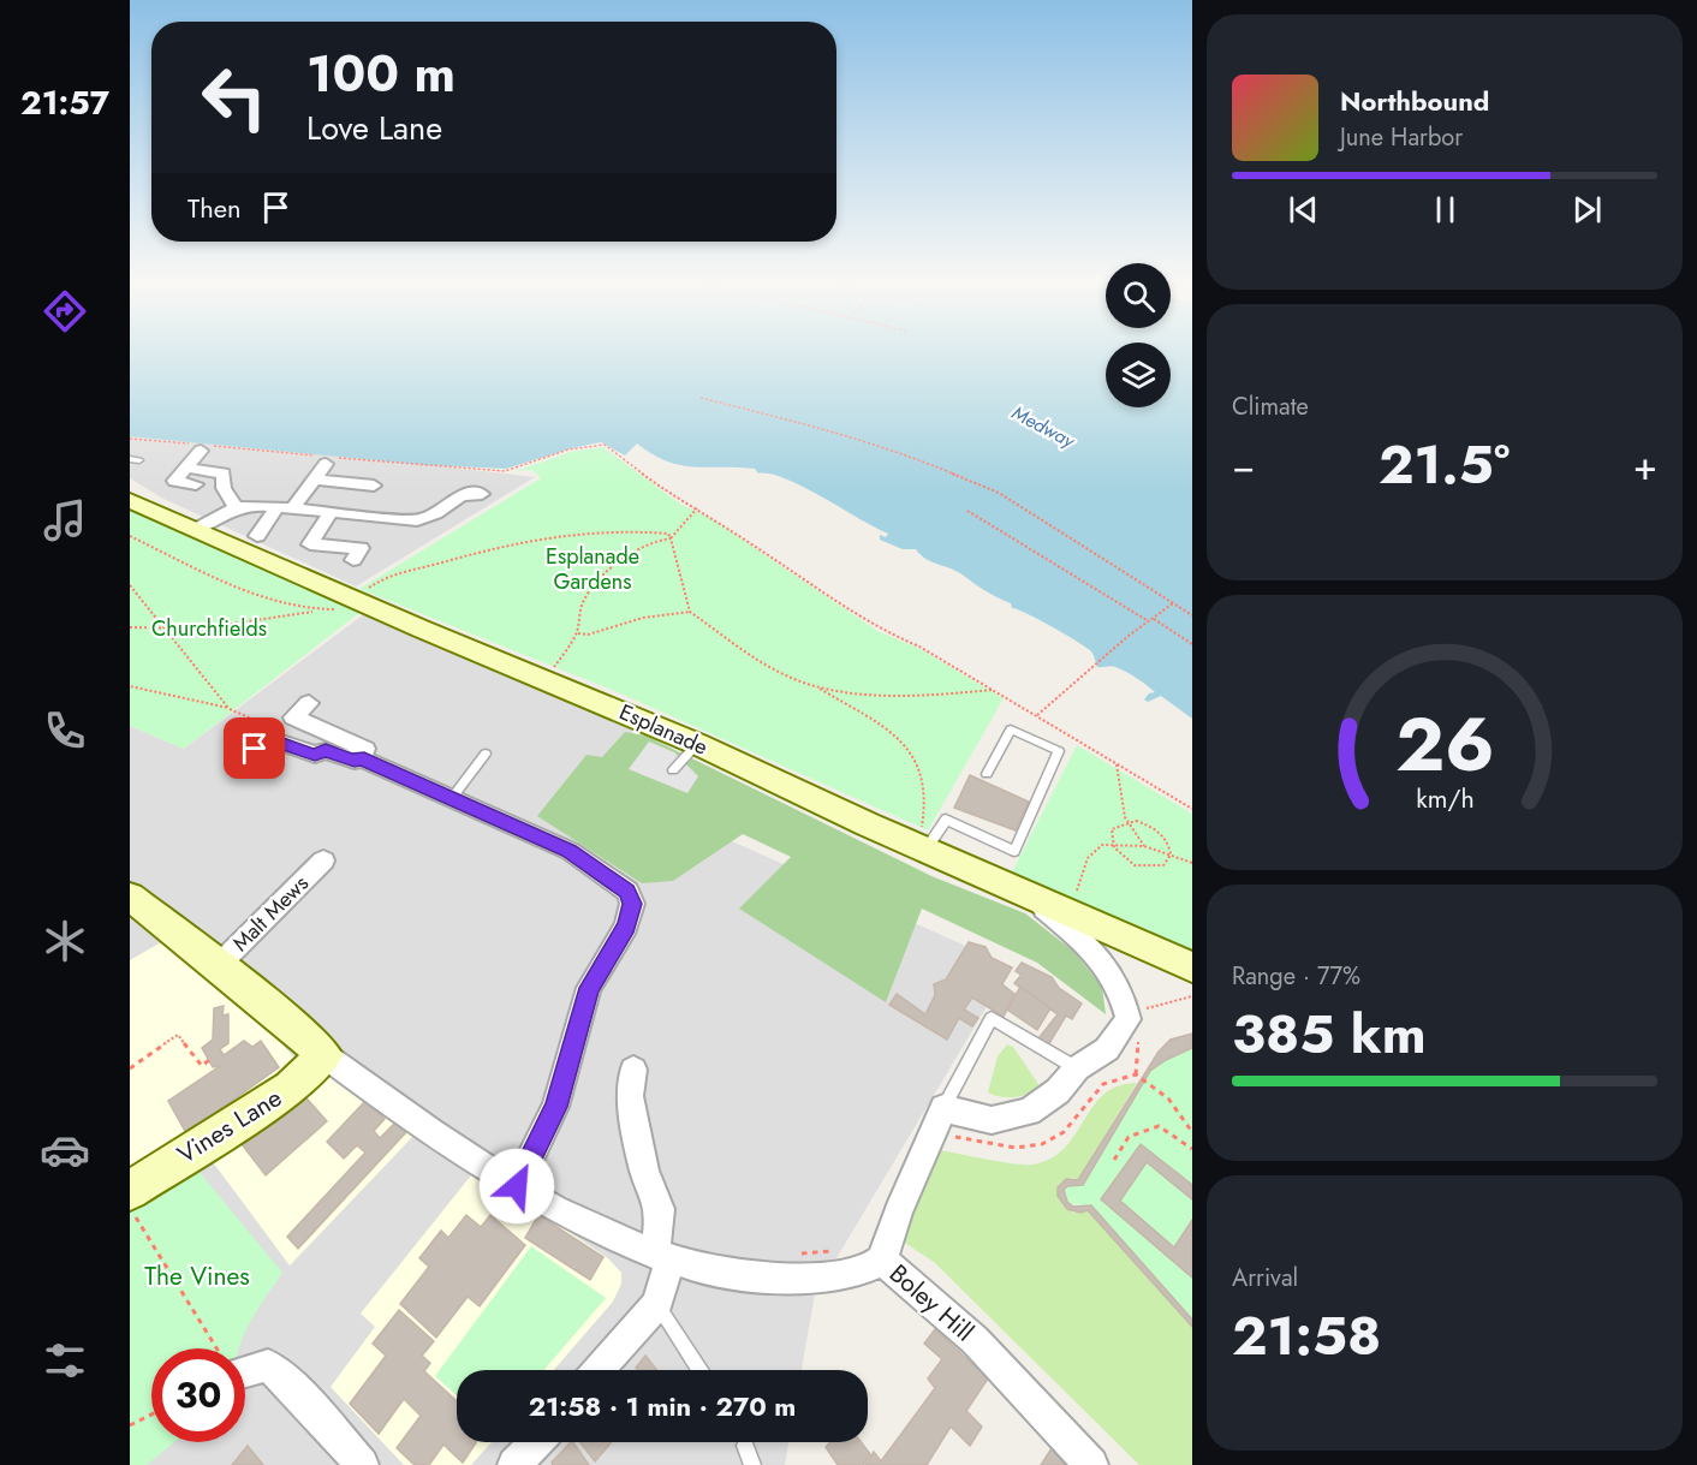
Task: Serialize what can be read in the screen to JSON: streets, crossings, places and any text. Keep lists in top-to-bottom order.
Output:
{
  "streets": {
    "street": [
      "Esplanade",
      "Malt Mews",
      "Vines Lane",
      "Boley Hill"
    ]
  },
  "water": ["Medway"],
  "parks": ["Esplanade Gardens", "Churchfields", "The Vines"],
  "page": {
    "tabs": "21:57",
    "turn": ["100 m", "Love Lane"],
    "song": ["Northbound", "June Harbor"],
    "then": "Then",
    "tile": [
      "Climate",
      ["Range · 77%", "385 km"],
      ["Arrival", "21:58"]
    ],
    "heat": ["−", "21.5°", "+"],
    "limit": "30",
    "trip": "21:58 · 1 min · 270 m",
    "gauge": ["26", "km/h"]
  }
}
